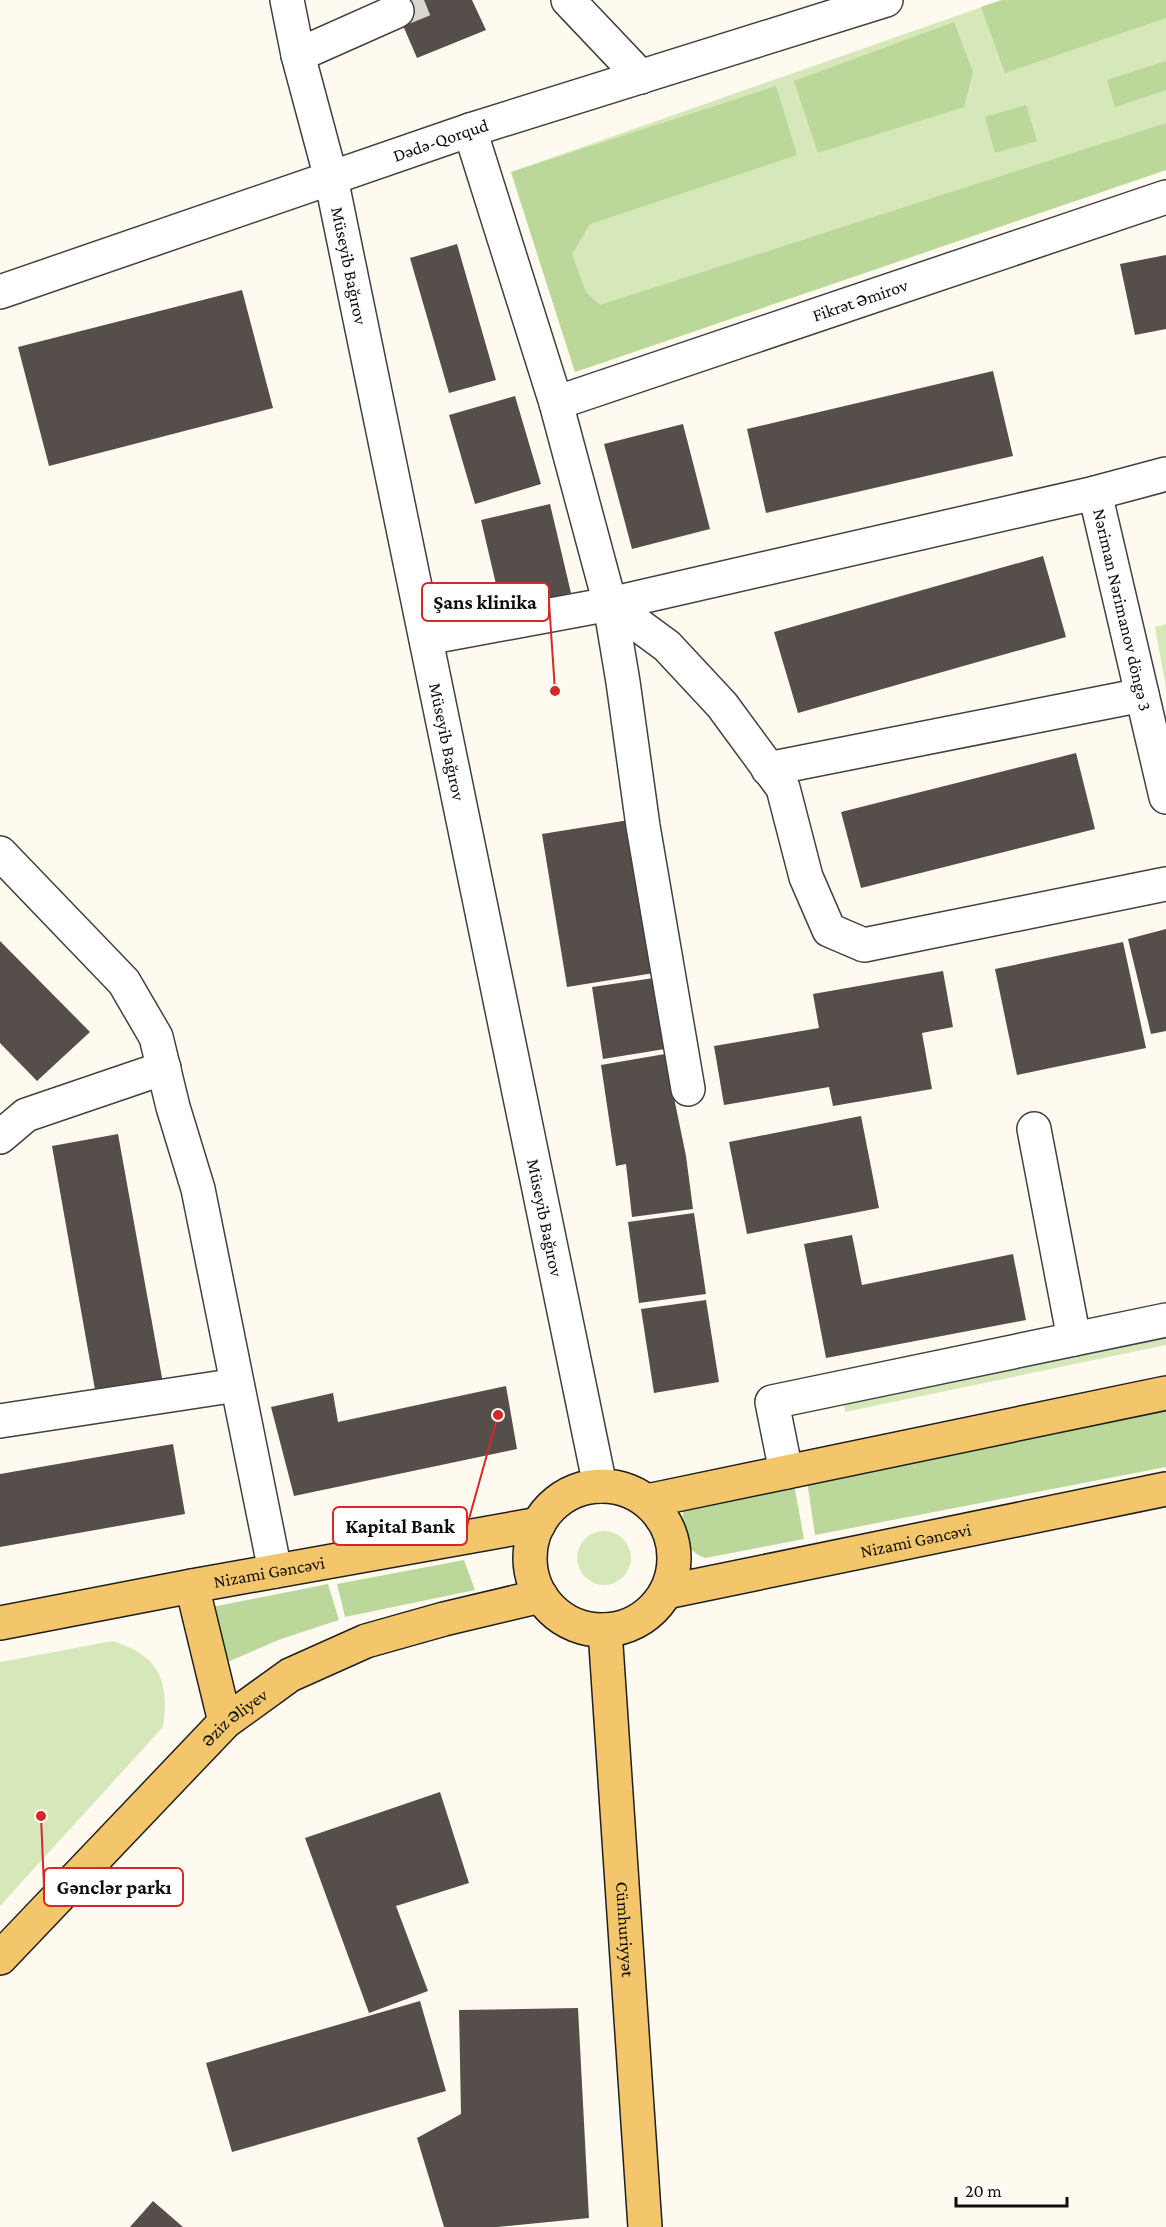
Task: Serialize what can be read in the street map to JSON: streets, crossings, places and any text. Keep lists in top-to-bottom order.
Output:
{
  "streets": {
    "main road": ["Nizami Gəncəvi", "Əziz Əliyev", "Cümhuriyyət"],
    "street": [
      "Dədə-Qorqud",
      "Müseyib Bağırov",
      "Fikrət Əmirov",
      "Nəriman Nərimanov döngə 3"
    ]
  },
  "crossings": [
    ["Dədə-Qorqud", "Müseyib Bağırov"],
    ["Müseyib Bağırov", "Nizami Gəncəvi"],
    ["Müseyib Bağırov", "Əziz Əliyev"],
    ["Müseyib Bağırov", "Cümhuriyyət"],
    ["Nizami Gəncəvi", "Əziz Əliyev"],
    ["Nizami Gəncəvi", "Cümhuriyyət"],
    ["Əziz Əliyev", "Cümhuriyyət"]
  ],
  "places": ["Şans klinika", "Kapital Bank", "Gənclər parkı"],
  "scale_bar": "20 m"
}
